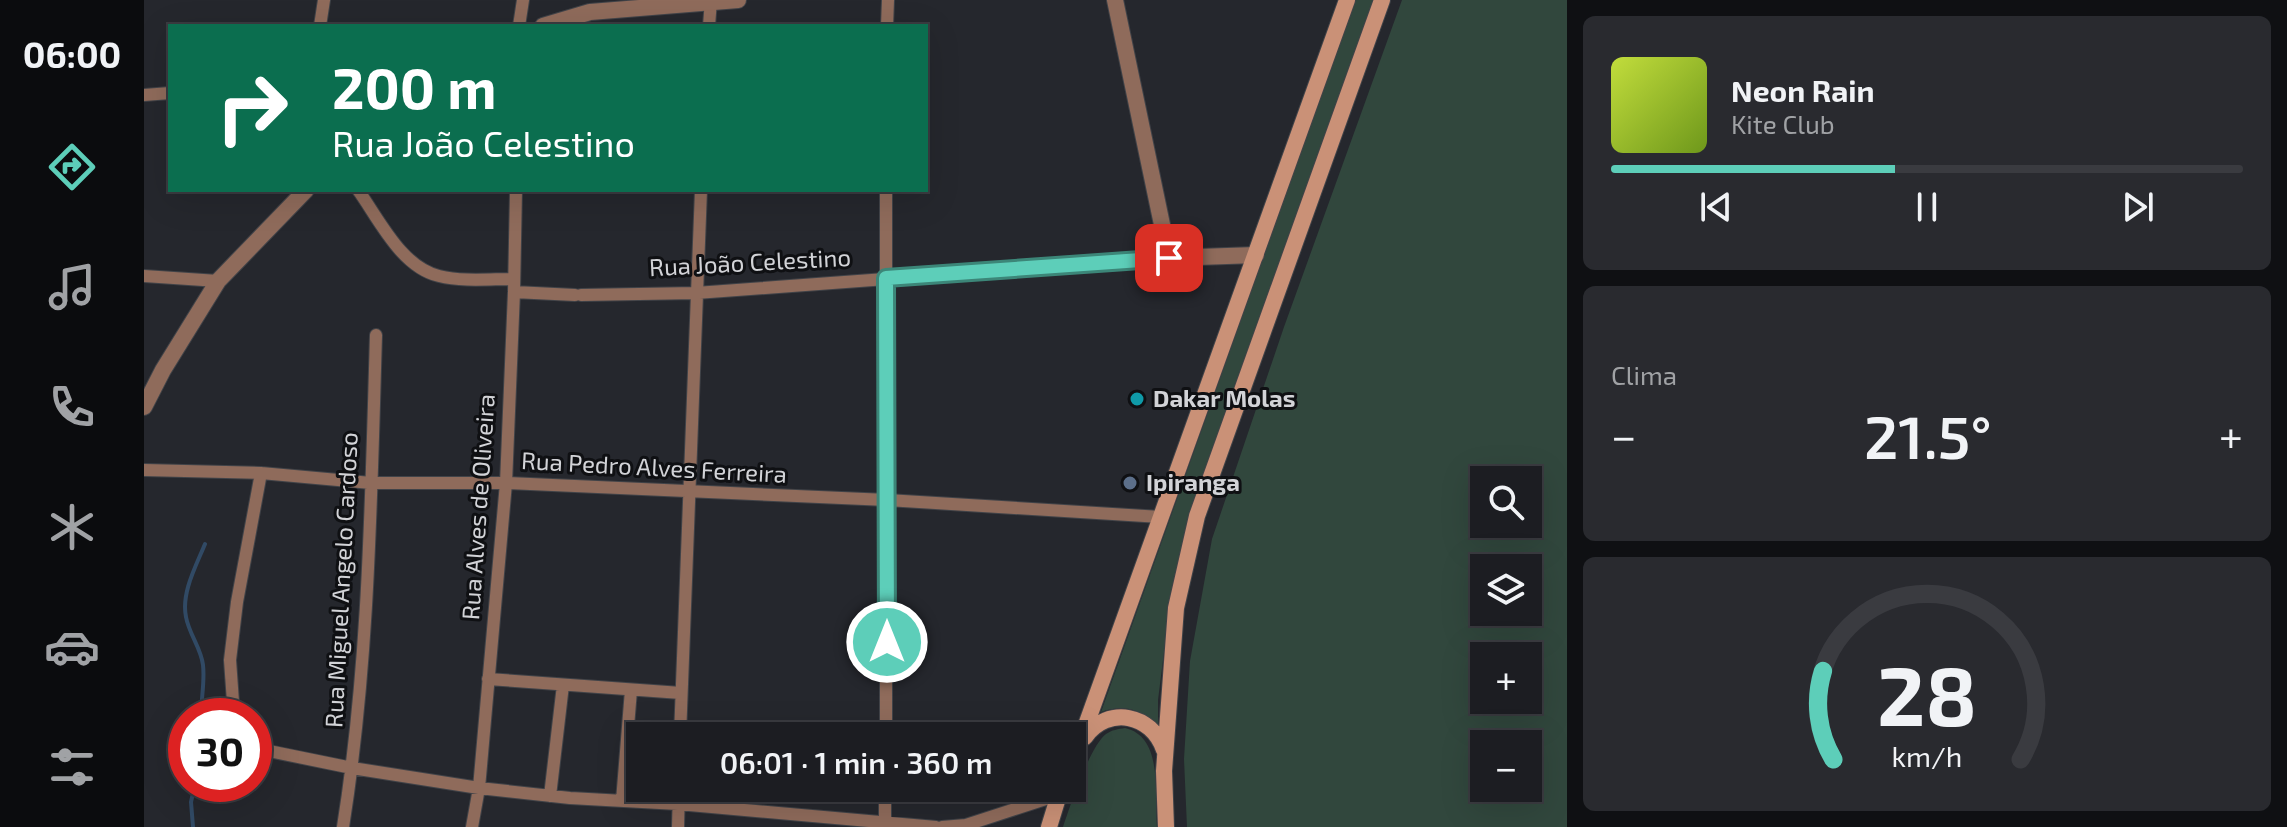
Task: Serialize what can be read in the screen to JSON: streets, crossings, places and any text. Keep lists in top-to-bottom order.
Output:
{
  "streets": {
    "street": [
      "Rua João Celestino",
      "Rua Pedro Alves Ferreira",
      "Rua Alves de Oliveira",
      "Rua Miguel Angelo Cardoso"
    ]
  },
  "crossings": [
    ["Rua João Celestino", "Rua Alves de Oliveira"],
    ["Rua Pedro Alves Ferreira", "Rua Alves de Oliveira"],
    ["Rua Pedro Alves Ferreira", "Rua Miguel Angelo Cardoso"]
  ],
  "places": ["Dakar Molas", "Ipiranga"],
  "page": {
    "tabs": "06:00",
    "turn": ["200 m", "Rua João Celestino"],
    "song": ["Neon Rain", "Kite Club"],
    "tile": "Clima",
    "heat": ["−", "21.5°", "+"],
    "map_buttons": ["+", "−"],
    "limit": "30",
    "trip": "06:01 · 1 min · 360 m",
    "gauge": ["28", "km/h"]
  }
}
